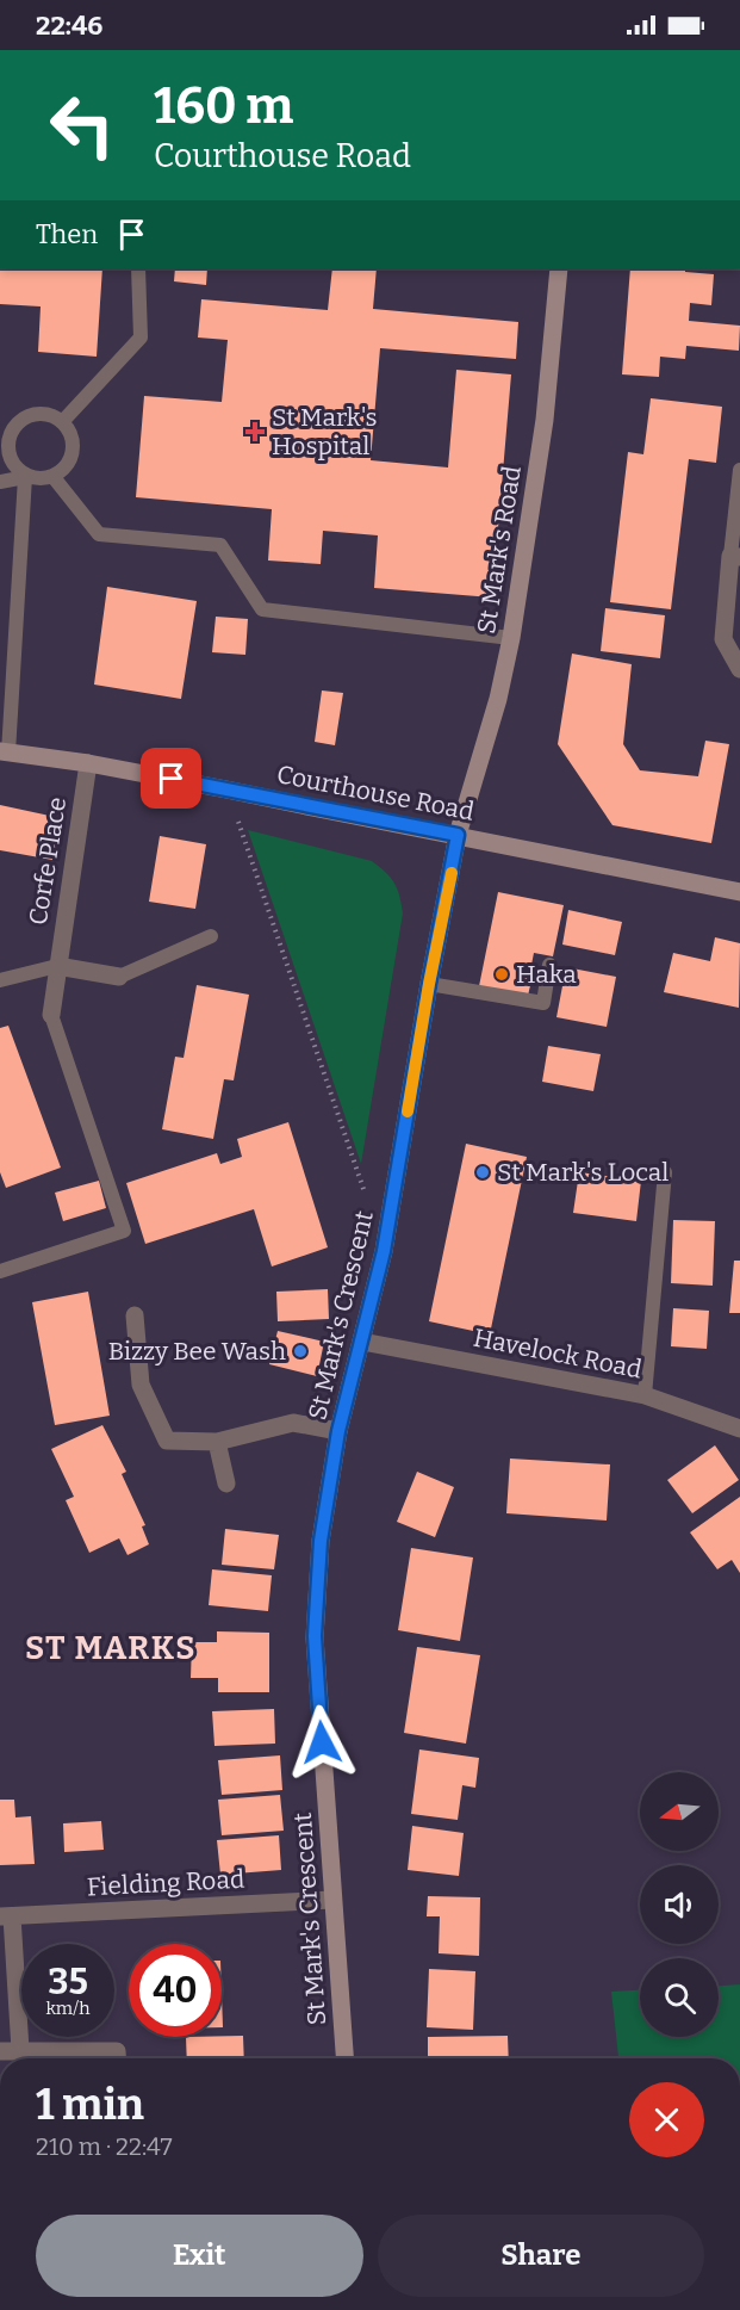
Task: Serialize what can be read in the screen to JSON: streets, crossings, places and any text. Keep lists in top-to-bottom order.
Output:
{
  "streets": {
    "street": [
      "St Mark's Road",
      "Courthouse Road",
      "Corfe Place",
      "St Mark's Crescent",
      "Havelock Road",
      "Fielding Road"
    ]
  },
  "crossings": [
    ["St Mark's Road", "Courthouse Road"],
    ["St Mark's Road", "St Mark's Crescent"],
    ["Courthouse Road", "Corfe Place"],
    ["Courthouse Road", "St Mark's Crescent"],
    ["St Mark's Crescent", "Havelock Road"],
    ["St Mark's Crescent", "Fielding Road"]
  ],
  "districts": ["ST MARKS"],
  "places": {
    "health": ["St Mark's Hospital"],
    "other": ["Haka", "St Mark's Local", "Bizzy Bee Wash"]
  },
  "north": "left",
  "page": {
    "status": "22:46",
    "turn": ["160 m", "Courthouse Road"],
    "then": "Then",
    "speed": "35 km/h",
    "limit": "40",
    "heading": ["1 min", "210 m · 22:47"],
    "buttons": ["Exit", "Share"]
  }
}
